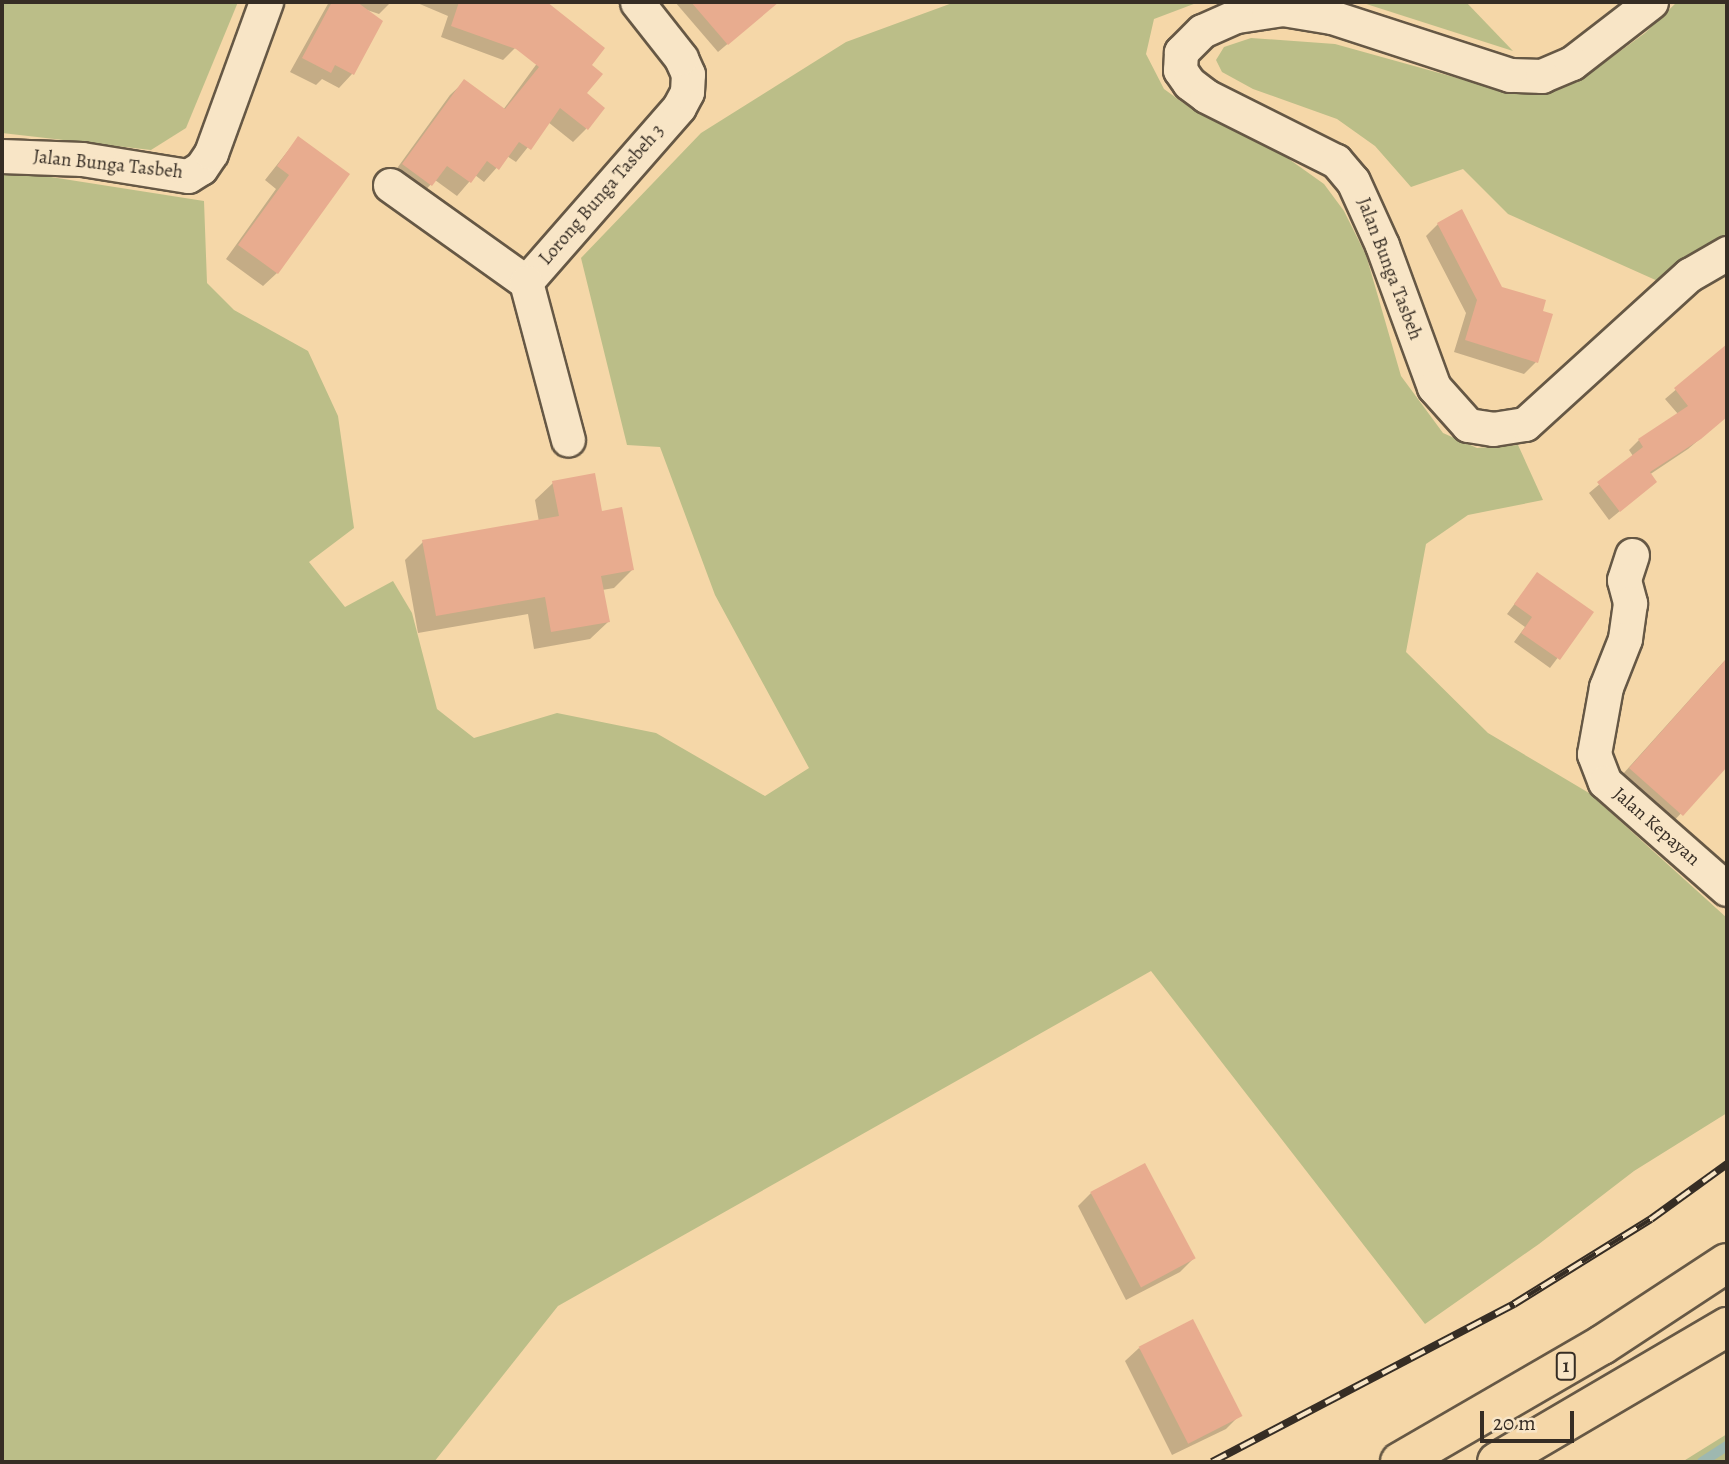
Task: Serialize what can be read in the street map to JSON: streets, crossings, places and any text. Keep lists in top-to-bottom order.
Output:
{
  "streets": {
    "highway": ["1"],
    "street": ["Jalan Bunga Tasbeh", "Lorong Bunga Tasbeh 3", "Jalan Kepayan"]
  },
  "scale_bar": "20 m"
}
